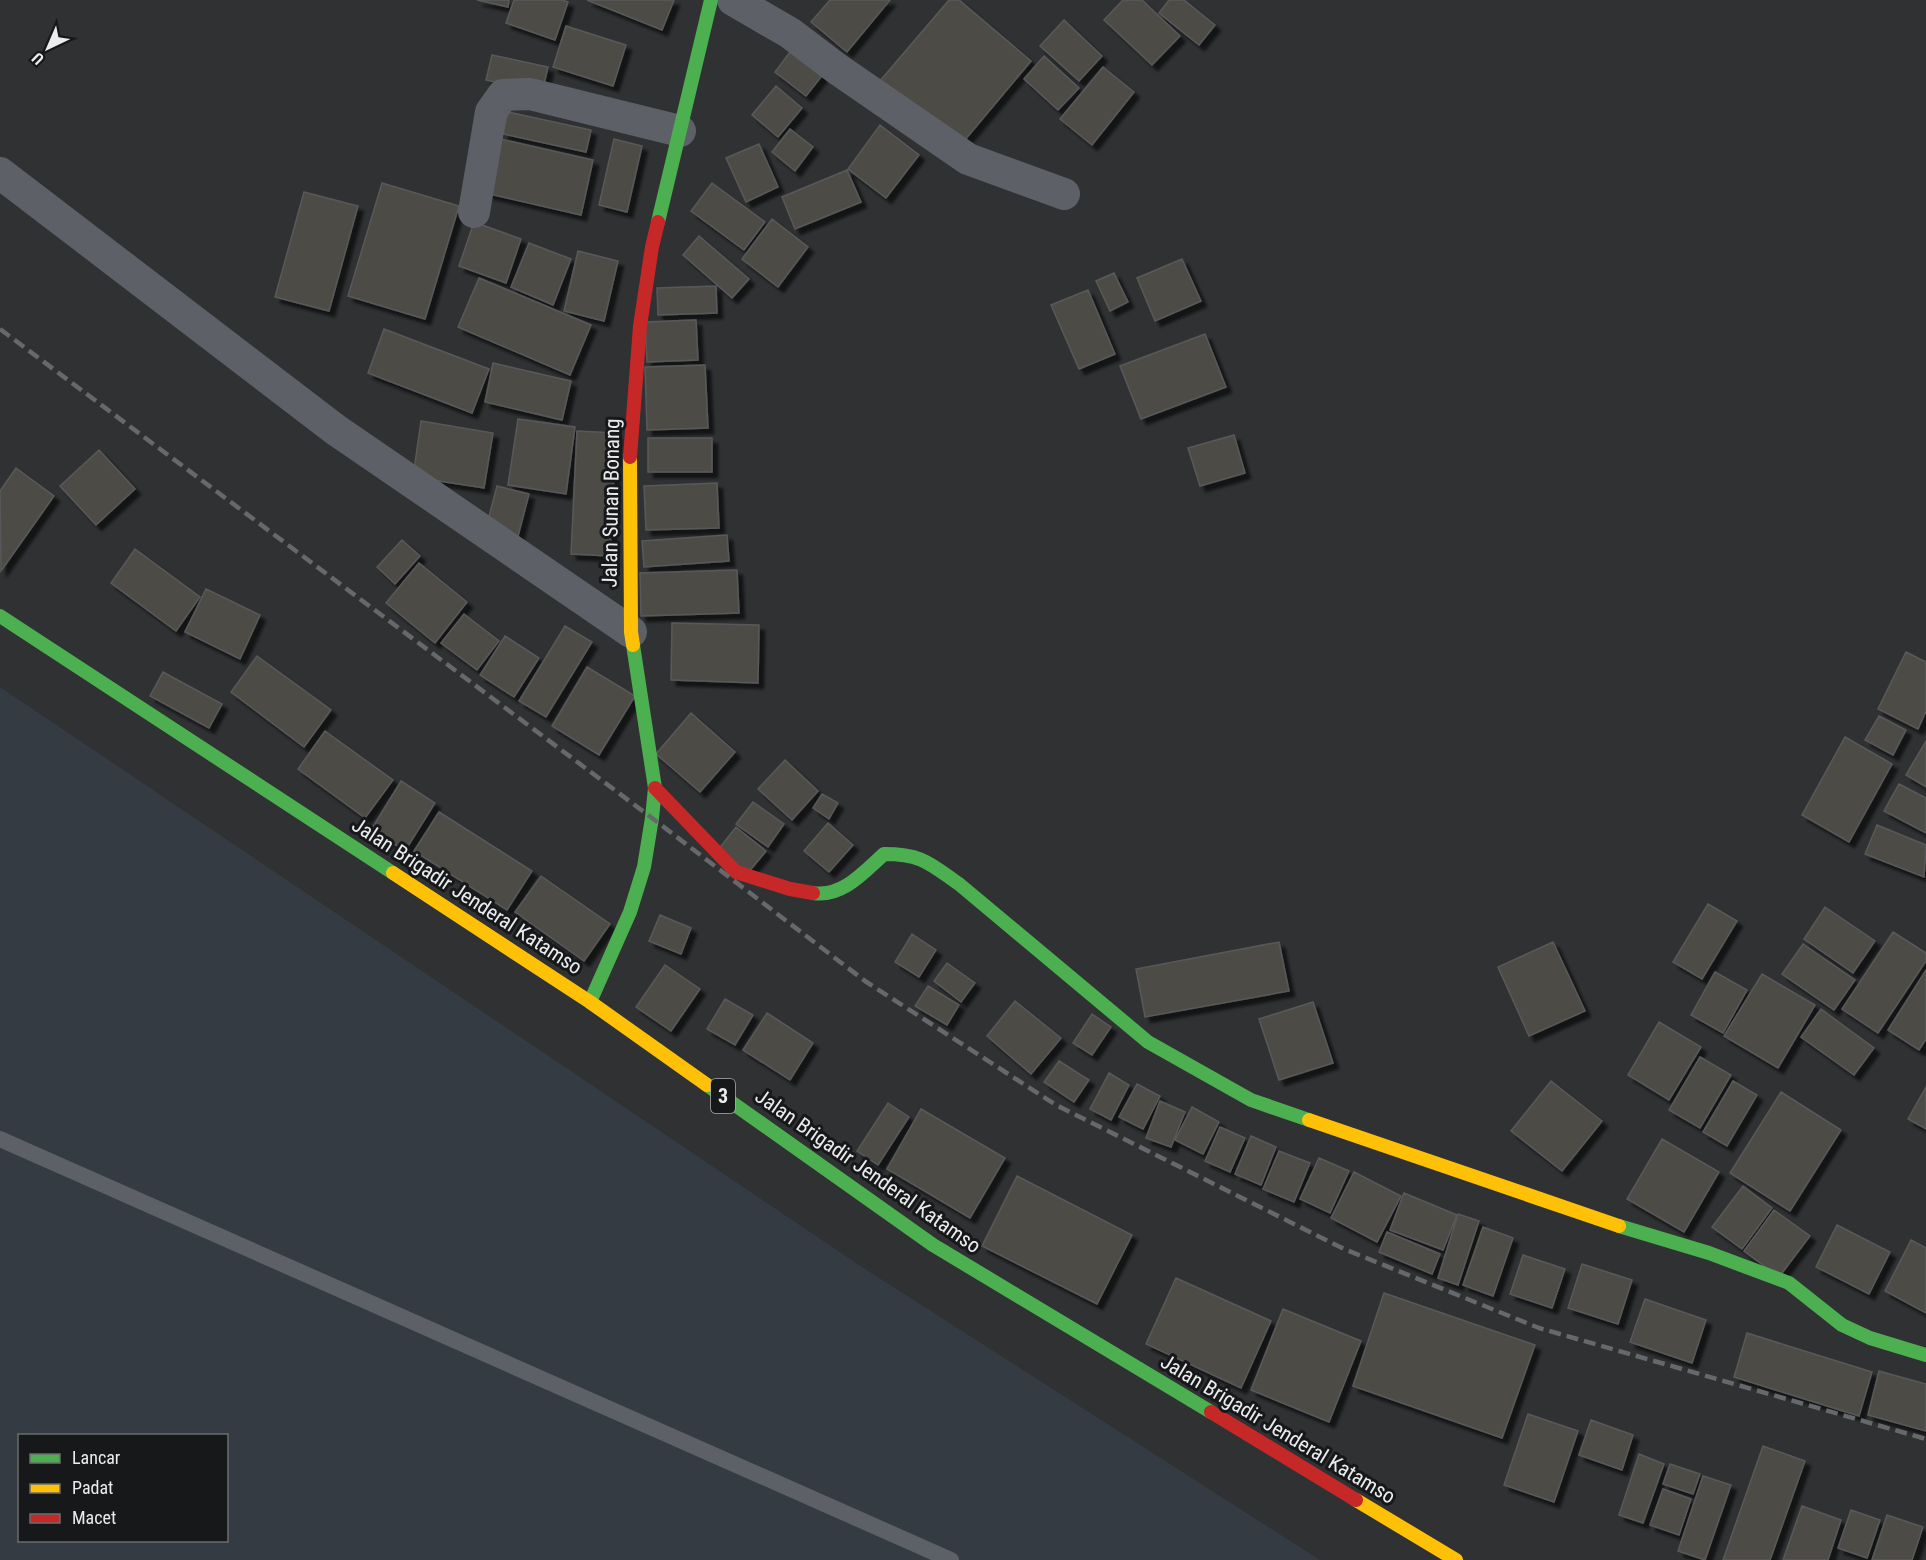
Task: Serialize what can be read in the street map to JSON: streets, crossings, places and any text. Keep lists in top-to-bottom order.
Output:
{
  "streets": {
    "main road": ["Jalan Sunan Bonang", "Jalan Brigadir Jenderal Katamso", "3"]
  },
  "crossings": [
    ["Jalan Sunan Bonang", "Jalan Brigadir Jenderal Katamso"]
  ],
  "legend": ["Lancar", "Padat", "Macet"],
  "north": "bottom left"
}
